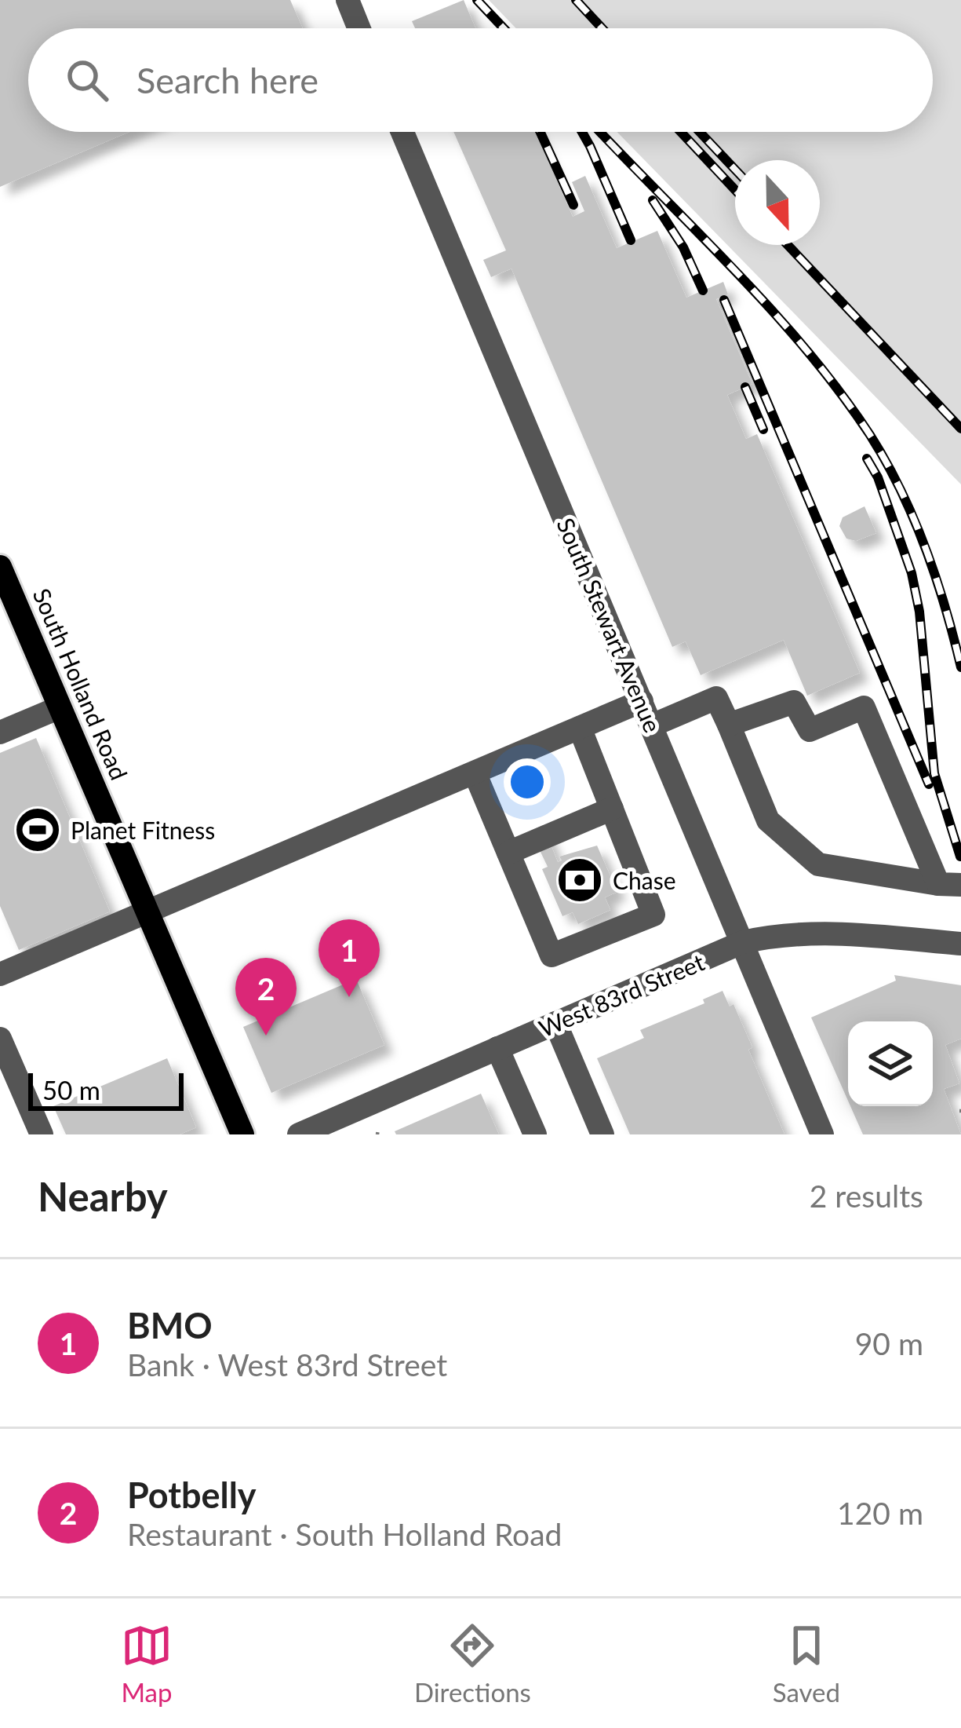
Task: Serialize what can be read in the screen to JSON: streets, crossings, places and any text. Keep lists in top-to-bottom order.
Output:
{
  "streets": {
    "main road": ["South Holland Road"],
    "street": ["South Stewart Avenue", "West 83rd Street"]
  },
  "crossings": [
    ["South Stewart Avenue", "West 83rd Street"]
  ],
  "places": {
    "sports": ["Planet Fitness"],
    "bank": ["Chase"]
  },
  "scale_bar": "50 m",
  "north": "bottom",
  "page": {
    "search": "Search here",
    "pins": ["1", "2"],
    "scale": "50 m",
    "heading": ["Nearby", "2 results"],
    "list": [
      {
        "mark": "1",
        "name": "BMO",
        "note": "Bank · West 83rd Street",
        "value": "90 m"
      },
      {
        "mark": "2",
        "name": "Potbelly",
        "note": "Restaurant · South Holland Road",
        "value": "120 m"
      }
    ],
    "nav": ["Map", "Directions", "Saved"]
  }
}
